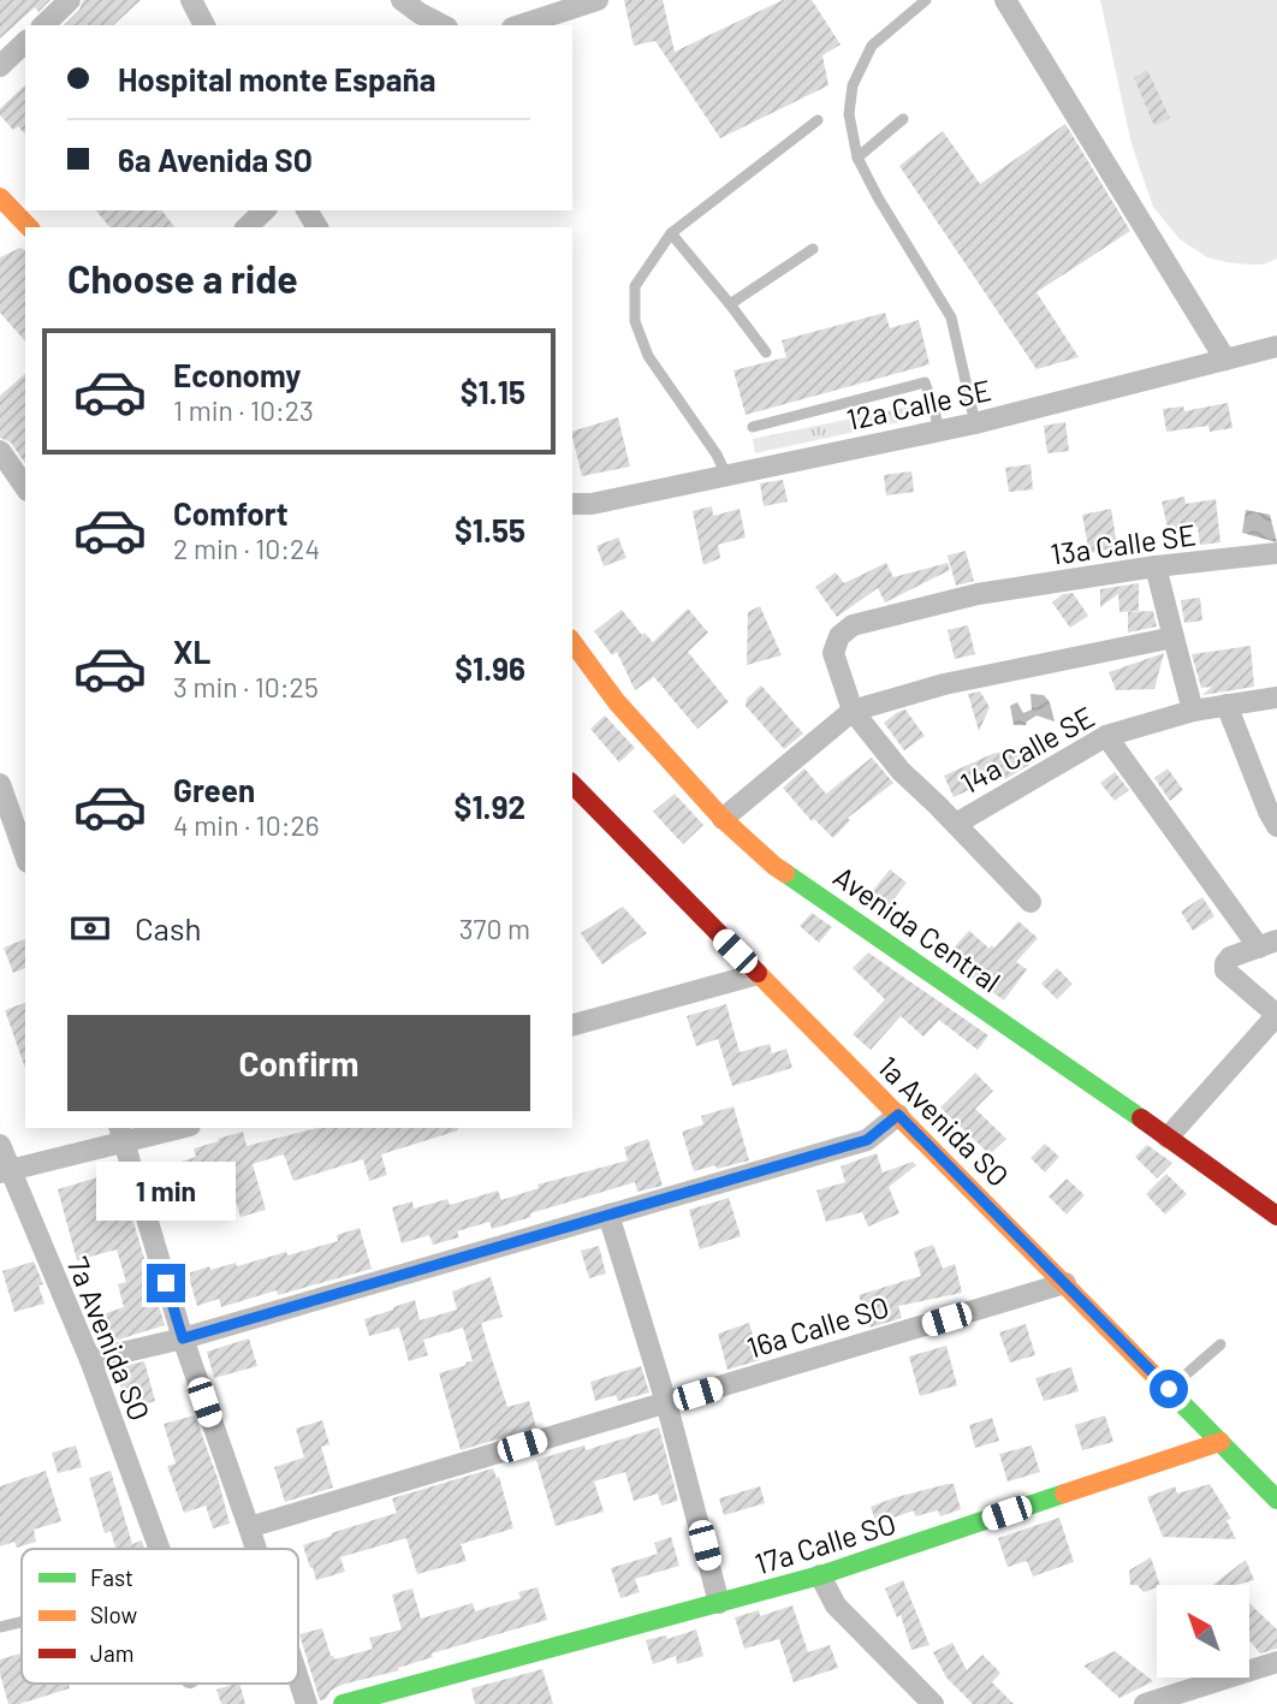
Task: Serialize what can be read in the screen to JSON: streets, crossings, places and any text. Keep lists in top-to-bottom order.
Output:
{
  "streets": {
    "main road": ["Avenida Central", "1a Avenida SO", "17a Calle SO"],
    "street": [
      "12a Calle SE",
      "13a Calle SE",
      "14a Calle SE",
      "16a Calle SO",
      "7a Avenida SO"
    ]
  },
  "crossings": [
    ["1a Avenida SO", "16a Calle SO"],
    ["1a Avenida SO", "17a Calle SO"]
  ],
  "legend": ["Fast", "Slow", "Jam"],
  "north": "top left",
  "page": {
    "banner": ["Hospital monte España", "6a Avenida SO"],
    "heading": "Choose a ride",
    "list": [
      {
        "name": "Economy",
        "note": "1 min · 10:23",
        "value": "$1.15"
      },
      {
        "name": "Comfort",
        "note": "2 min · 10:24",
        "value": "$1.55"
      },
      {
        "name": "XL",
        "note": "3 min · 10:25",
        "value": "$1.96"
      },
      {
        "name": "Green",
        "note": "4 min · 10:26",
        "value": "$1.92"
      }
    ],
    "pay": ["Cash", "370 m"],
    "buttons": "Confirm",
    "bubble": "1 min"
  }
}
